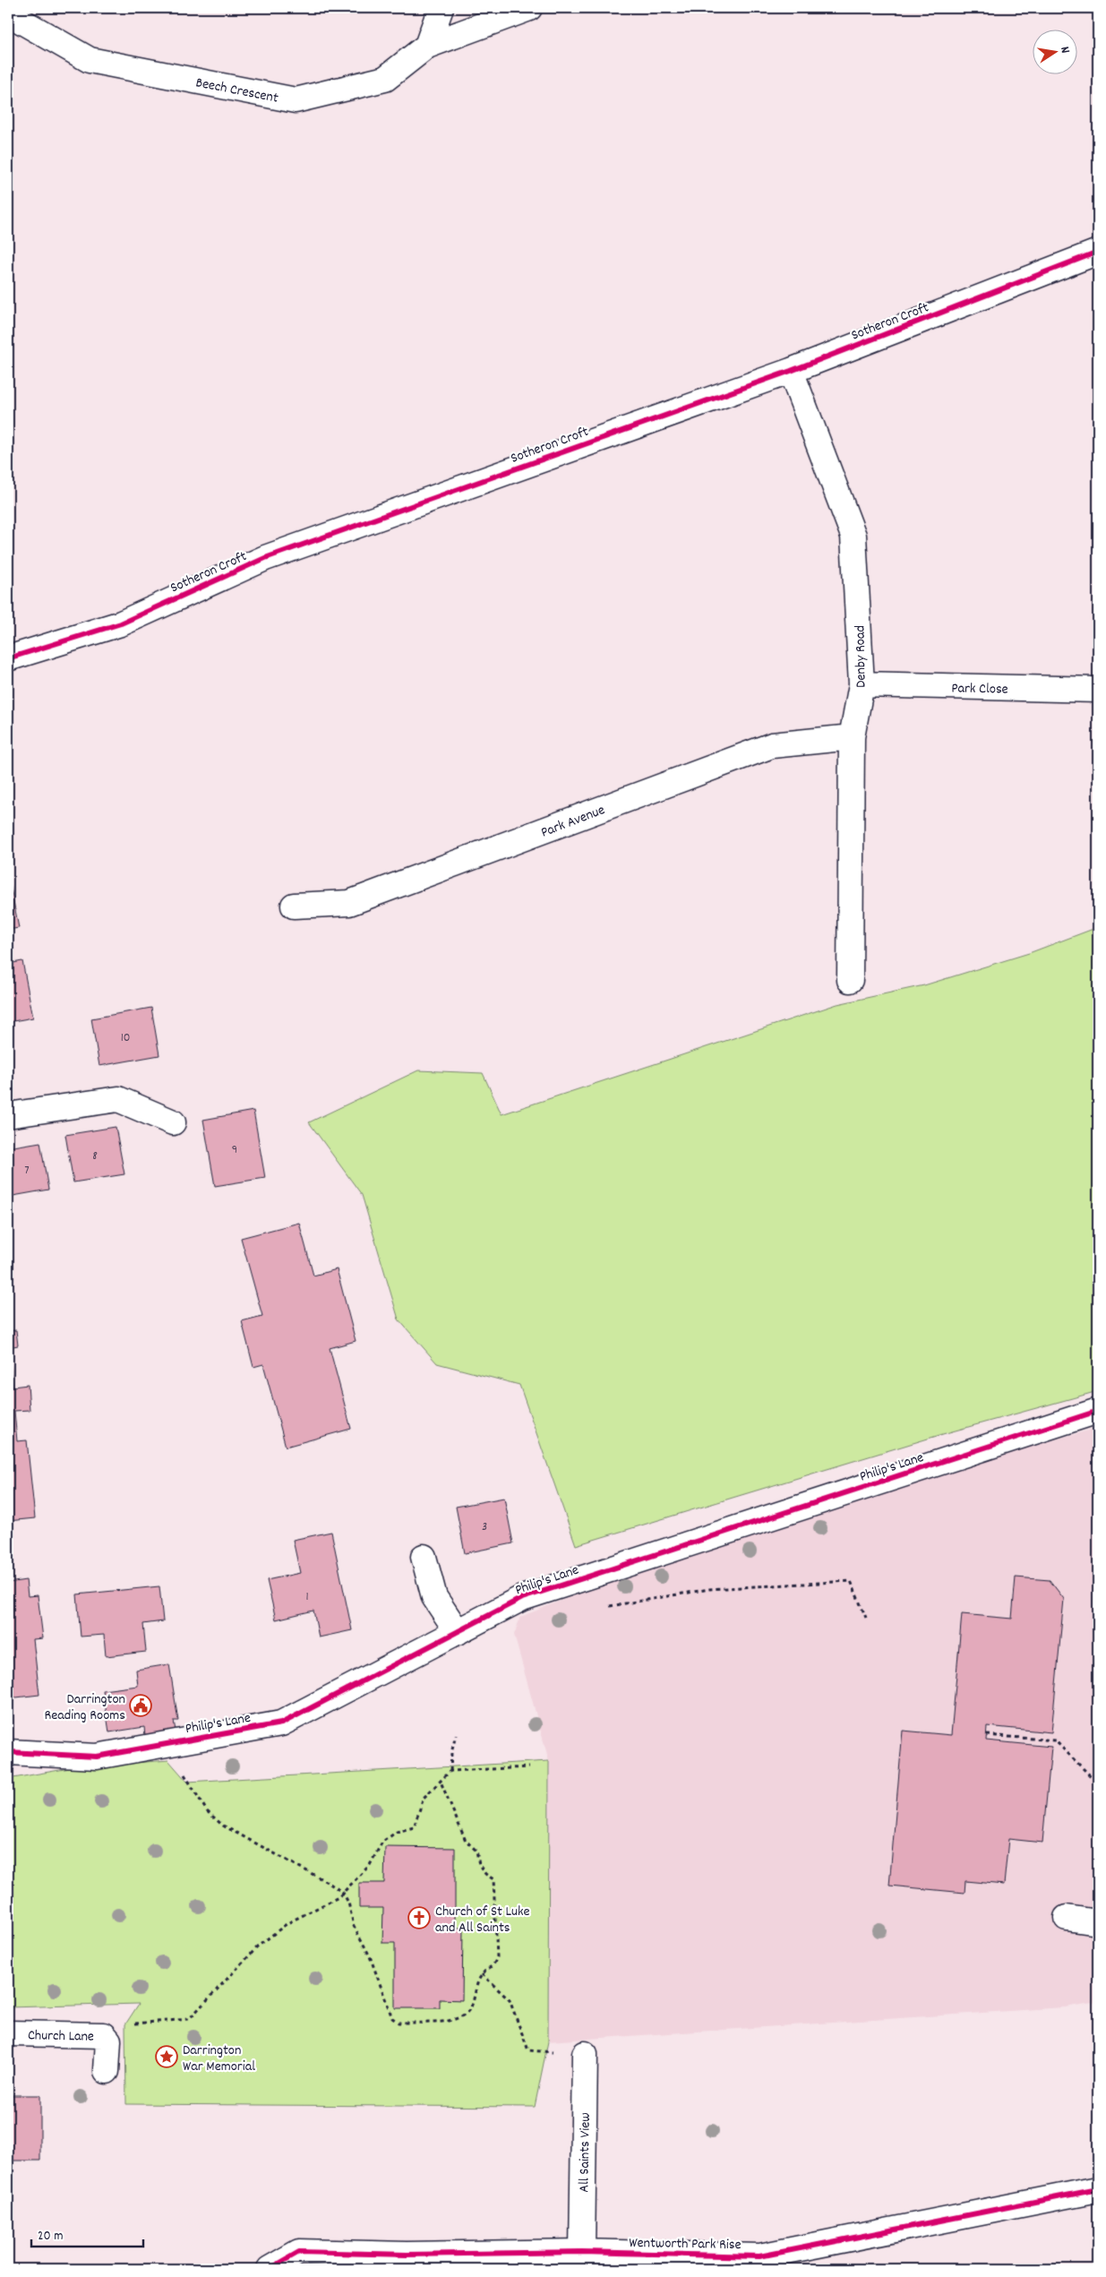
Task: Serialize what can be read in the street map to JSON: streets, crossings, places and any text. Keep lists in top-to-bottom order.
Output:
{
  "streets": {
    "street": [
      "Beech Crescent",
      "Sotheron Croft",
      "Denby Road",
      "Park Close",
      "Park Avenue",
      "Philip's Lane",
      "Church Lane",
      "All Saints View",
      "Wentworth Park Rise"
    ]
  },
  "crossings": [
    ["Sotheron Croft", "Denby Road"],
    ["Denby Road", "Park Close"],
    ["Denby Road", "Park Avenue"],
    ["All Saints View", "Wentworth Park Rise"]
  ],
  "places": {
    "public building": ["Darrington Reading Rooms"],
    "church": ["Church of St Luke and All Saints"],
    "place": ["Darrington War Memorial"]
  },
  "house_numbers": [
    "10",
    "9",
    "8",
    "7",
    "3",
    "1"
  ],
  "scale_bar": "20 m",
  "north": "right"
}
